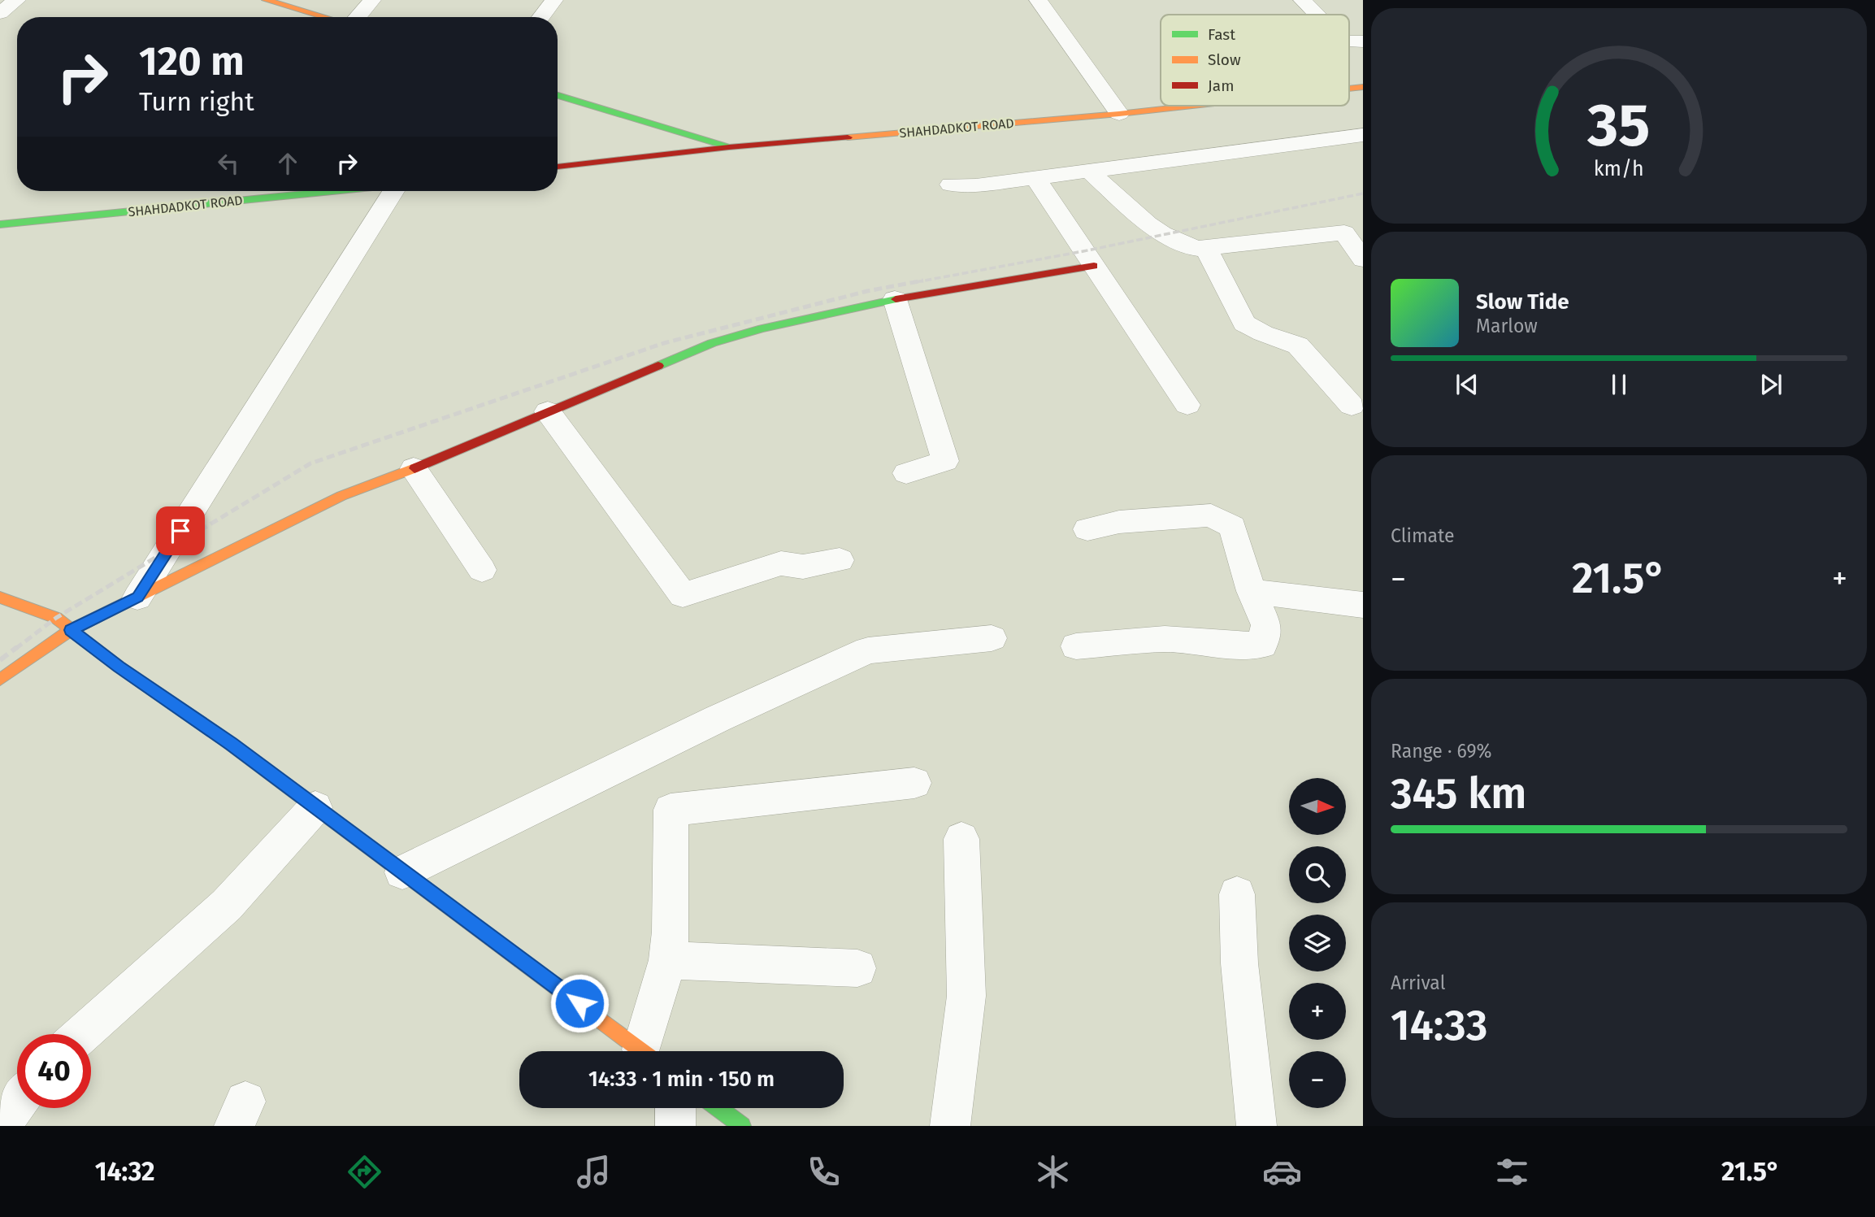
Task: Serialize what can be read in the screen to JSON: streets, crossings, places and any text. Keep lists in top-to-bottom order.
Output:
{
  "streets": {
    "street": ["SHAHDADKOT ROAD"]
  },
  "legend": ["Fast", "Slow", "Jam"],
  "north": "right",
  "page": {
    "turn": ["120 m", "Turn right"],
    "song": ["Slow Tide", "Marlow"],
    "tile": [
      "Climate",
      ["Range · 69%", "345 km"],
      ["Arrival", "14:33"]
    ],
    "heat": ["−", "21.5°", "+"],
    "map_buttons": ["+", "−"],
    "limit": "40",
    "trip": "14:33 · 1 min · 150 m",
    "tabs": ["14:32", "21.5°"],
    "gauge": ["35", "km/h"]
  }
}
